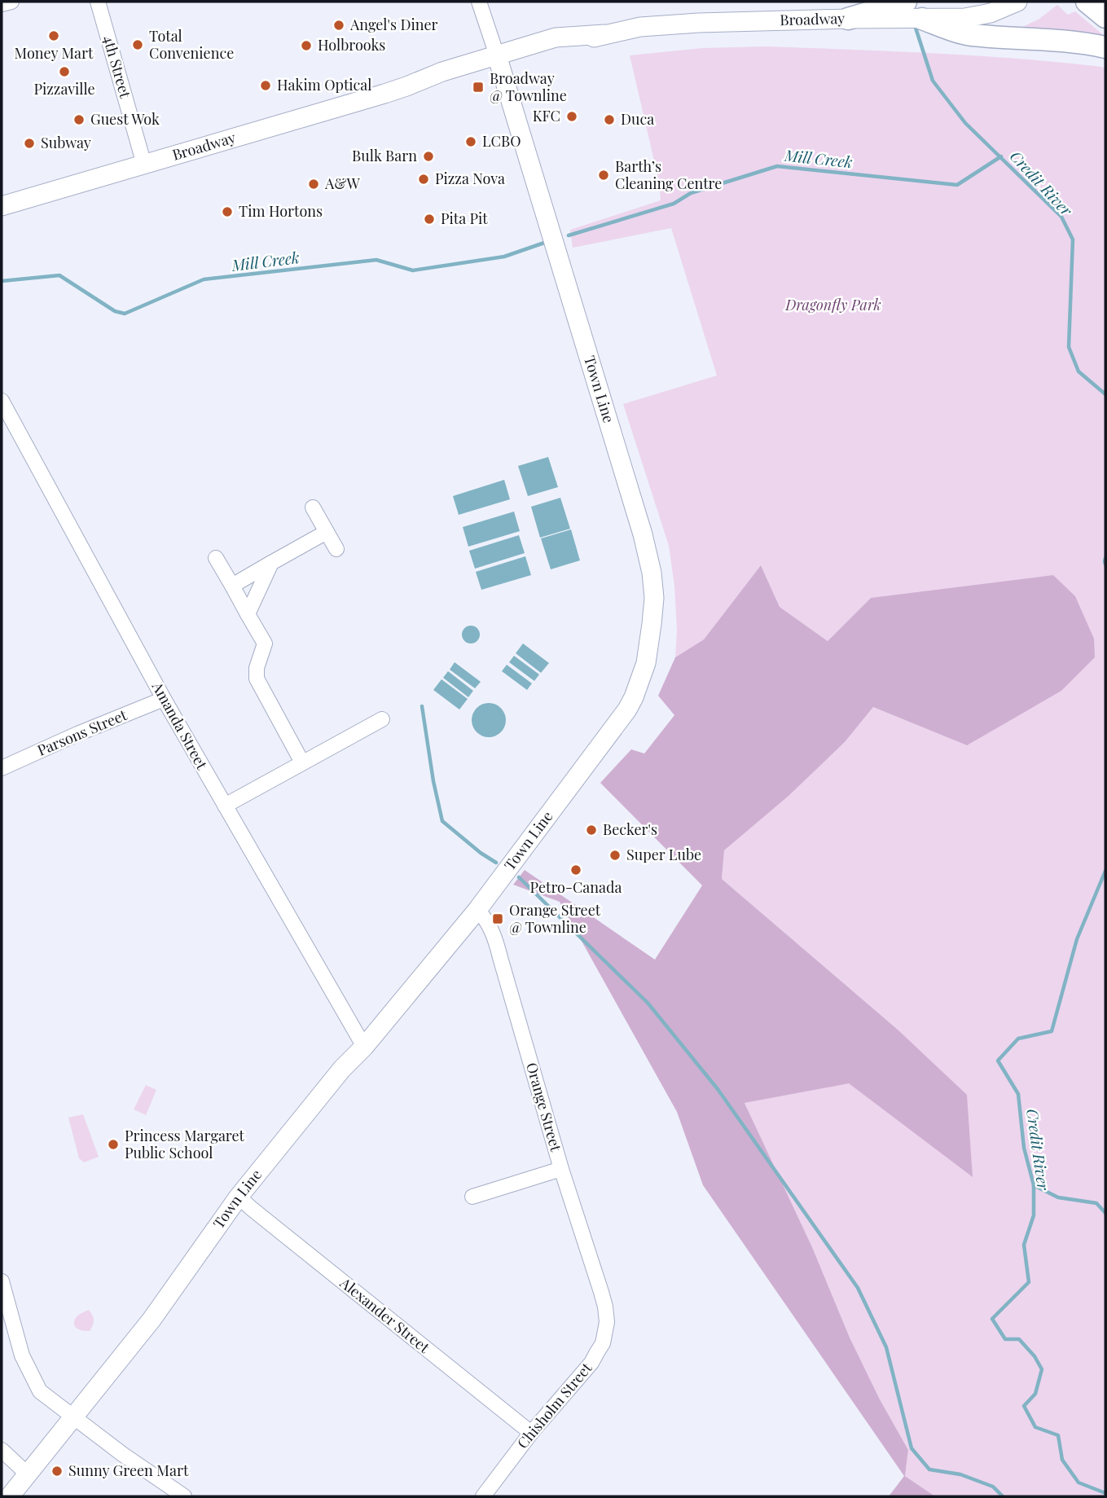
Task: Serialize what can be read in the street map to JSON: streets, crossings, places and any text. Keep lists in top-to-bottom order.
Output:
{
  "streets": {
    "main road": ["Broadway", "Town Line"],
    "street": [
      "4th Street",
      "Amanda Street",
      "Parsons Street",
      "Orange Street",
      "Alexander Street",
      "Chisholm Street"
    ]
  },
  "crossings": [
    ["Broadway", "4th Street"],
    ["Broadway", "Town Line"],
    ["Town Line", "Amanda Street"],
    ["Town Line", "Orange Street"],
    ["Town Line", "Alexander Street"],
    ["Amanda Street", "Parsons Street"],
    ["Orange Street", "Chisholm Street"],
    ["Alexander Street", "Chisholm Street"]
  ],
  "water": ["Mill Creek", "Credit River"],
  "parks": ["Dragonfly Park"],
  "places": {
    "other": [
      "Angel's Diner",
      "Money Mart",
      "Total Convenience",
      "Holbrooks",
      "Pizzaville",
      "Hakim Optical",
      "KFC",
      "Guest Wok",
      "Duca",
      "LCBO",
      "Subway",
      "Bulk Barn",
      "Barth’s Cleaning Centre",
      "Pizza Nova",
      "A&W",
      "Tim Hortons",
      "Pita Pit",
      "Becker's",
      "Super Lube",
      "Petro-Canada",
      "Princess Margaret Public School",
      "Sunny Green Mart"
    ],
    "transit": ["Broadway @ Townline", "Orange Street @ Townline"]
  }
}
